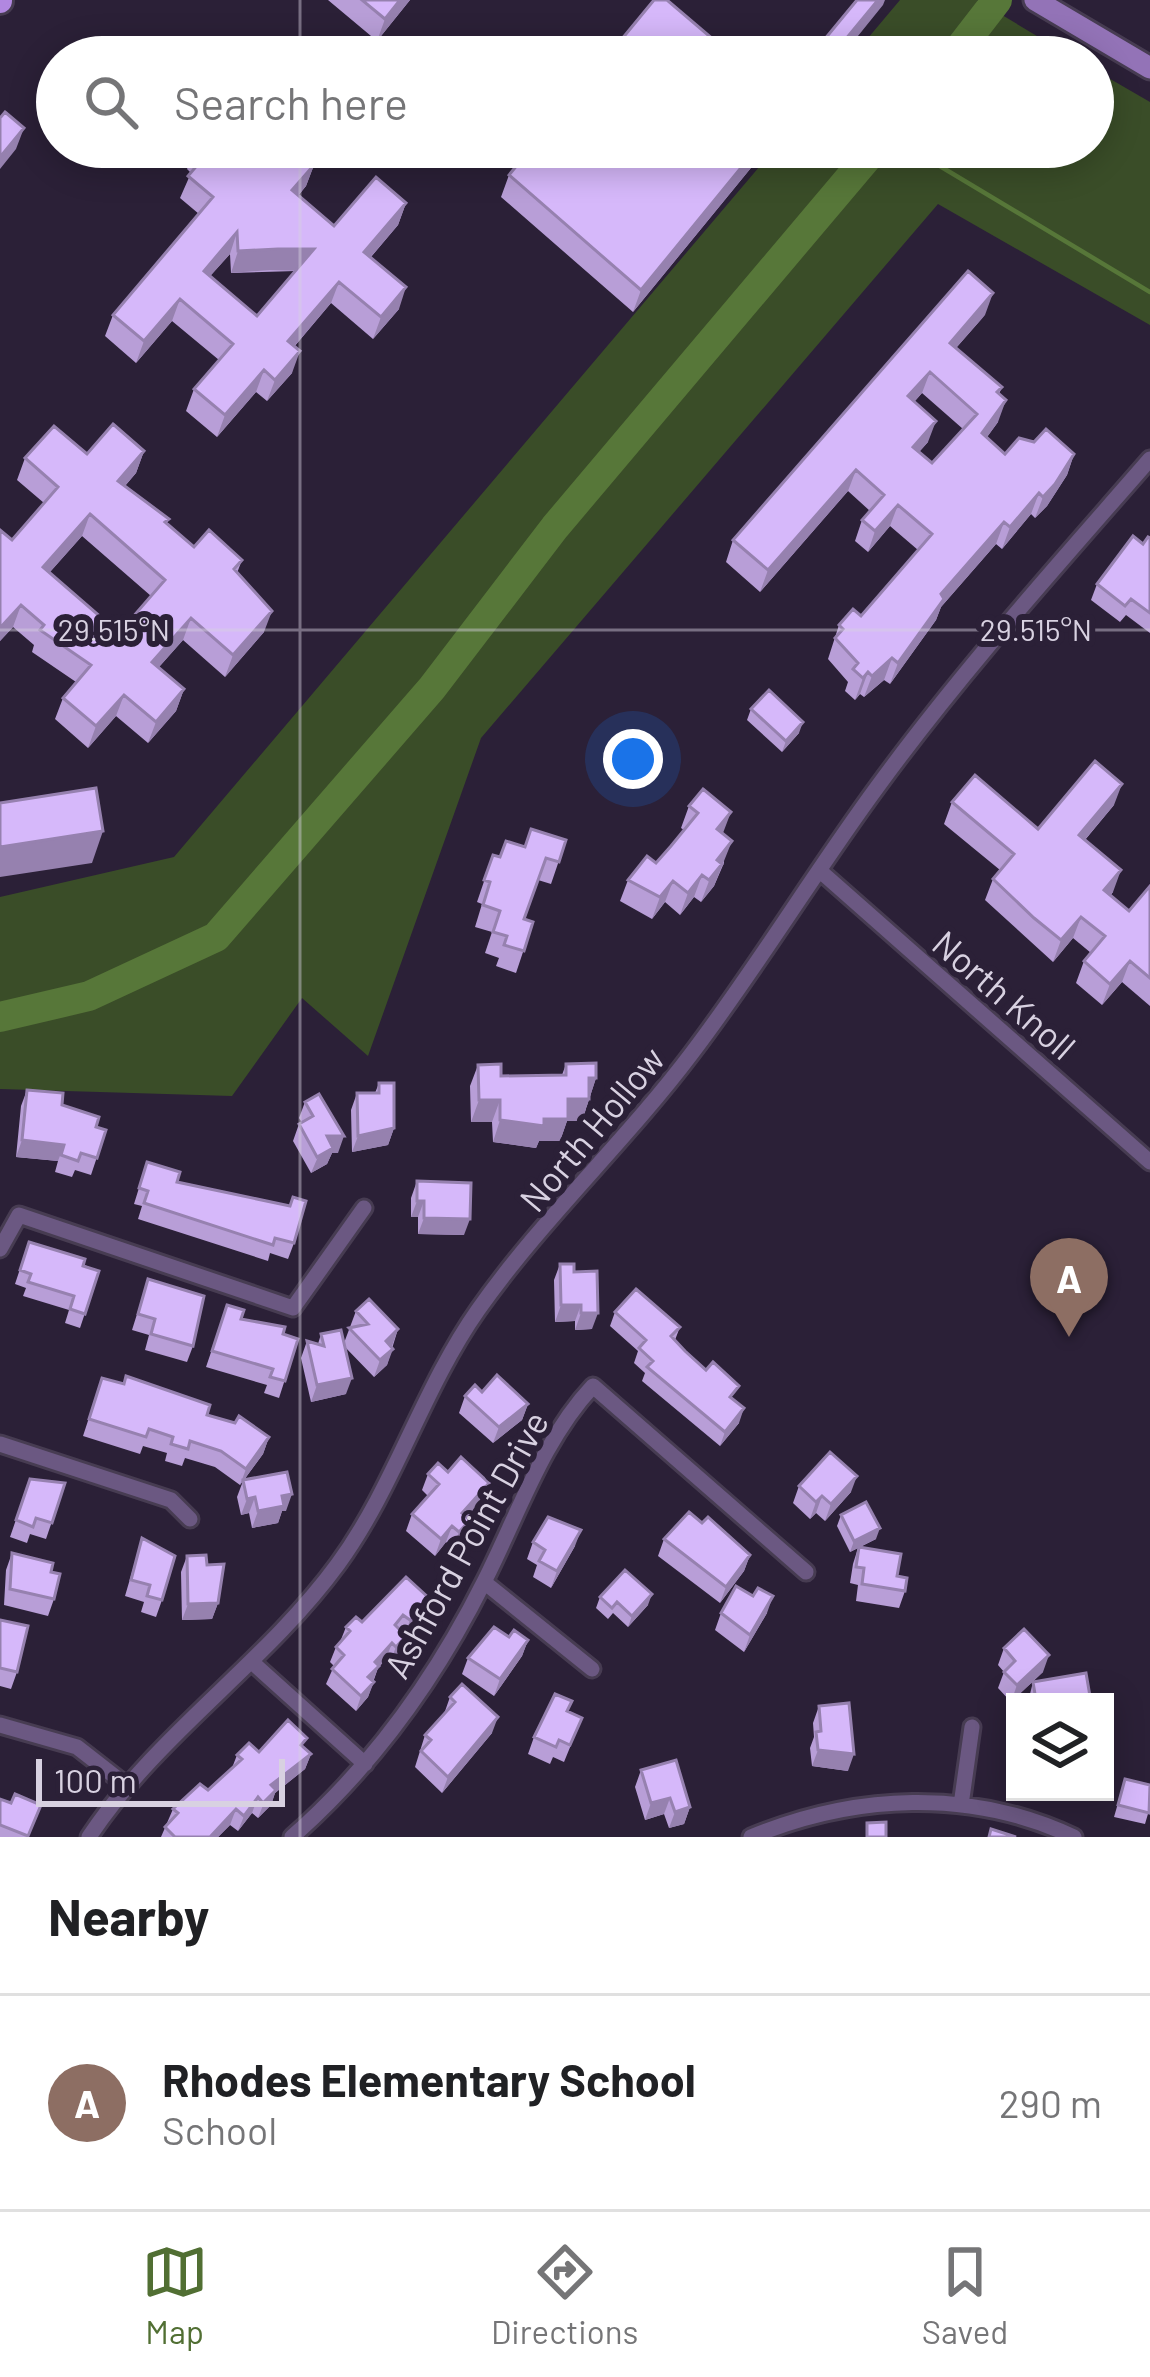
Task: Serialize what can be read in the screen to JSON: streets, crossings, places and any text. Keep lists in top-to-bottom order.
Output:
{
  "streets": {
    "street": ["North Knoll", "North Hollow", "Ashford Point Drive"]
  },
  "crossings": [
    ["North Knoll", "North Hollow"]
  ],
  "scale_bar": "100 m",
  "page": {
    "search": "Search here",
    "pins": "A",
    "scale": "100 m",
    "heading": "Nearby",
    "list": [
      {
        "mark": "A",
        "name": "Rhodes Elementary School",
        "note": "School",
        "value": "290 m"
      }
    ],
    "nav": ["Map", "Directions", "Saved"]
  },
  "coordinates": ["29.515°N"]
}
